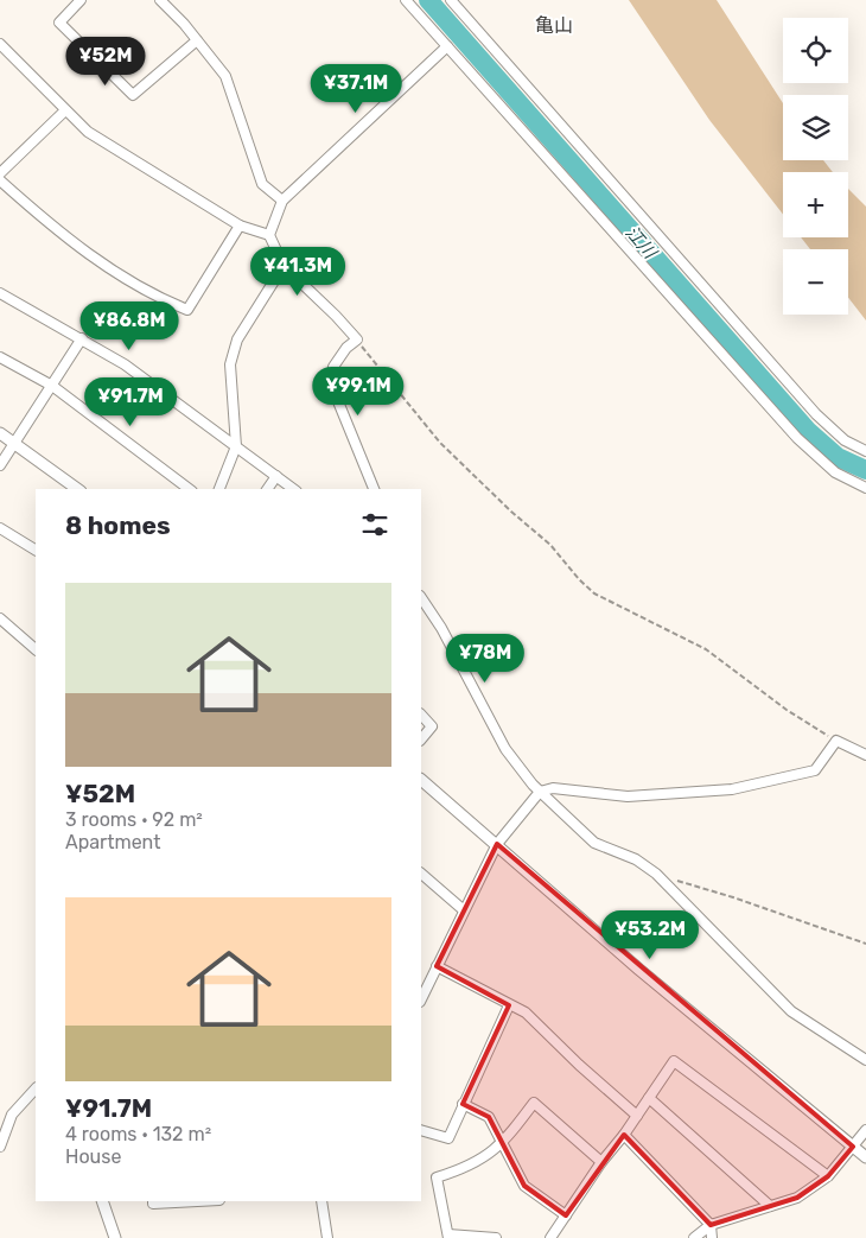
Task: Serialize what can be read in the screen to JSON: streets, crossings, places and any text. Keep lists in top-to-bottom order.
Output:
{
  "districts": ["亀山"],
  "water": ["江川"],
  "page": {
    "map_buttons": ["+", "−"],
    "price": [
      "¥52M",
      "¥37.1M",
      "¥41.3M",
      "¥86.8M",
      "¥99.1M",
      "¥91.7M",
      "¥78M",
      "¥53.2M"
    ],
    "heading": "8 homes",
    "list": [
      {
        "name": "¥52M",
        "note": "3 rooms · 92 m² · Apartment"
      },
      {
        "name": "¥91.7M",
        "note": "4 rooms · 132 m² · House"
      }
    ]
  }
}
